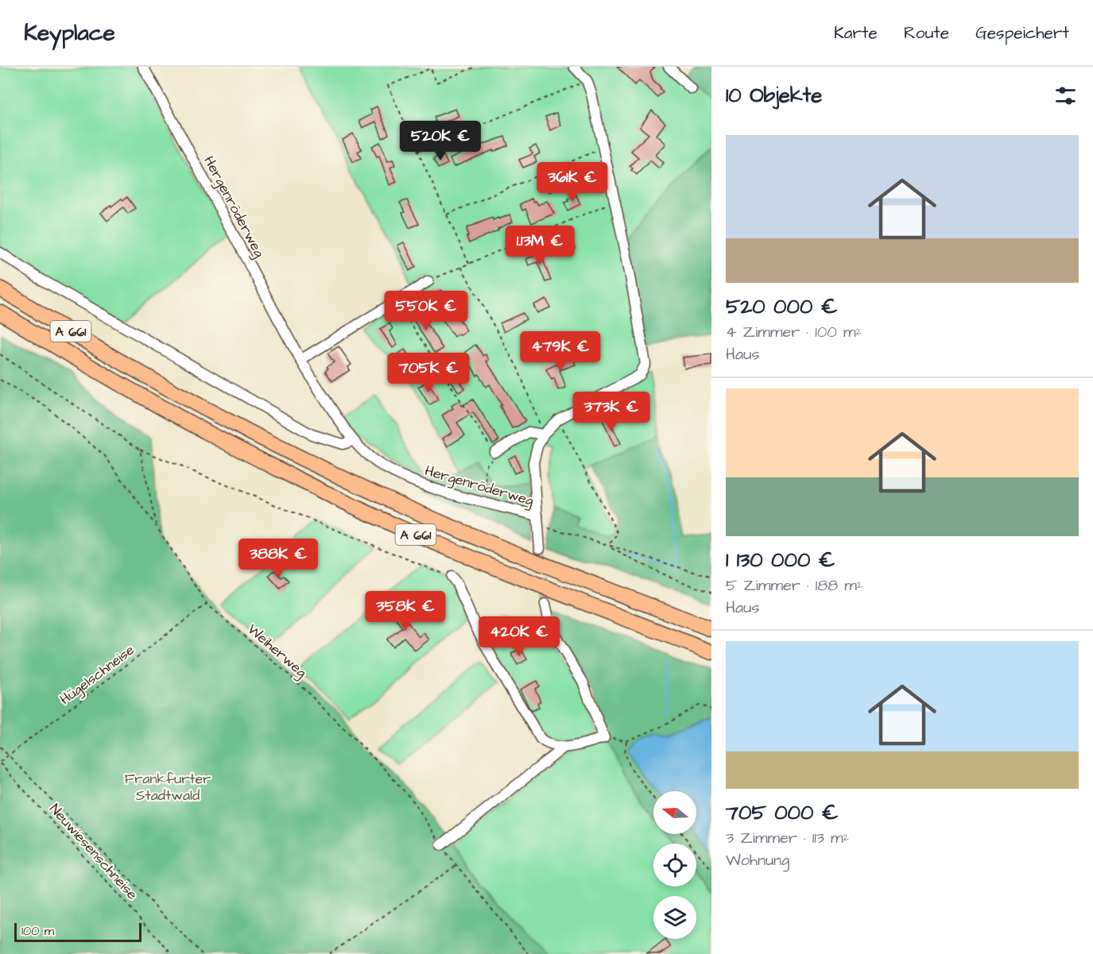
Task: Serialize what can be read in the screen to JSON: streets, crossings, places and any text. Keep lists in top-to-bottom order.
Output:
{
  "streets": {
    "highway": ["A 661"],
    "street": ["Hergenröderweg"],
    "path": ["Weiherweg", "Hügelschneise", "Neuwiesenschneise"]
  },
  "crossings": [
    ["Weiherweg", "Hügelschneise"],
    ["Hügelschneise", "Neuwiesenschneise"]
  ],
  "parks": ["Frankfurter Stadtwald"],
  "scale_bar": "100 m",
  "north": "left",
  "page": {
    "header": "Keyplace",
    "nav": ["Karte", "Route", "Gespeichert"],
    "heading": "10 Objekte",
    "price": [
      "520K €",
      "361K €",
      "1.13M €",
      "550K €",
      "479K €",
      "705K €",
      "373K €",
      "388K €",
      "358K €",
      "420K €"
    ],
    "list": [
      {
        "name": "520 000 €",
        "note": "4 Zimmer · 100 m² · Haus"
      },
      {
        "name": "1 130 000 €",
        "note": "5 Zimmer · 188 m² · Haus"
      },
      {
        "name": "705 000 €",
        "note": "3 Zimmer · 113 m² · Wohnung"
      }
    ],
    "scale": "100 m"
  }
}
